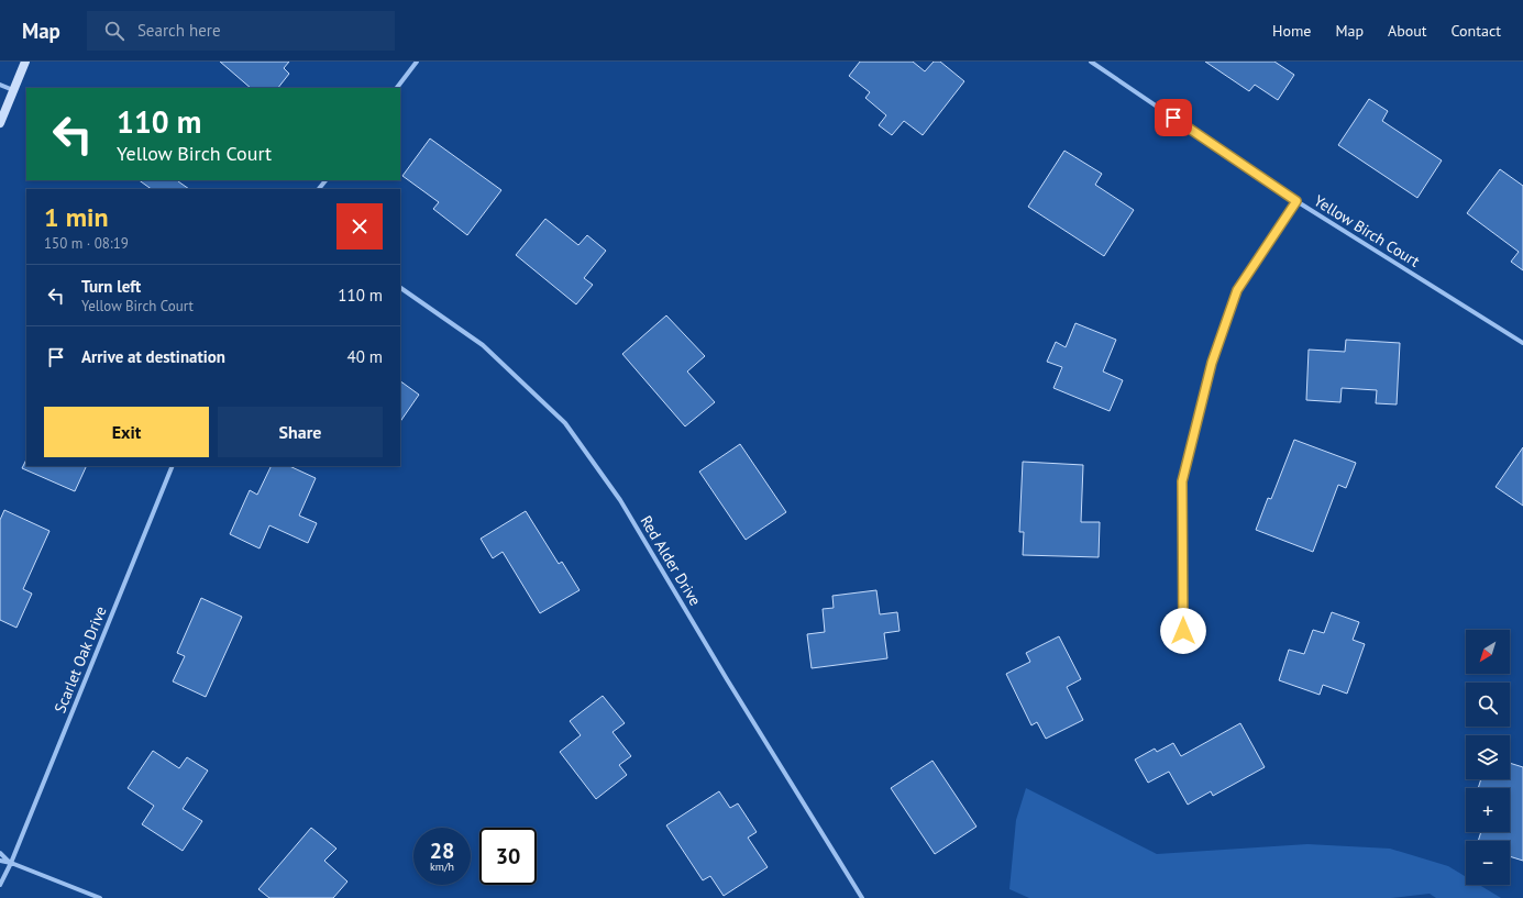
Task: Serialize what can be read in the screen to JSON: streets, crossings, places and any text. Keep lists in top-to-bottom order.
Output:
{
  "streets": {
    "street": ["Yellow Birch Court", "Red Alder Drive", "Scarlet Oak Drive"]
  },
  "north": "bottom left",
  "page": {
    "header": "Map",
    "search": "Search here",
    "nav": [
      "Home",
      "Map",
      "About",
      "Contact"
    ],
    "turn": ["110 m", "Yellow Birch Court"],
    "heading": ["1 min", "150 m · 08:19"],
    "list": [
      {
        "name": "Turn left",
        "note": "Yellow Birch Court",
        "value": "110 m"
      },
      {
        "name": "Arrive at destination",
        "value": "40 m"
      }
    ],
    "buttons": ["Exit", "Share"],
    "map_buttons": ["+", "−"],
    "speed": "28 km/h",
    "limit": "30"
  }
}
